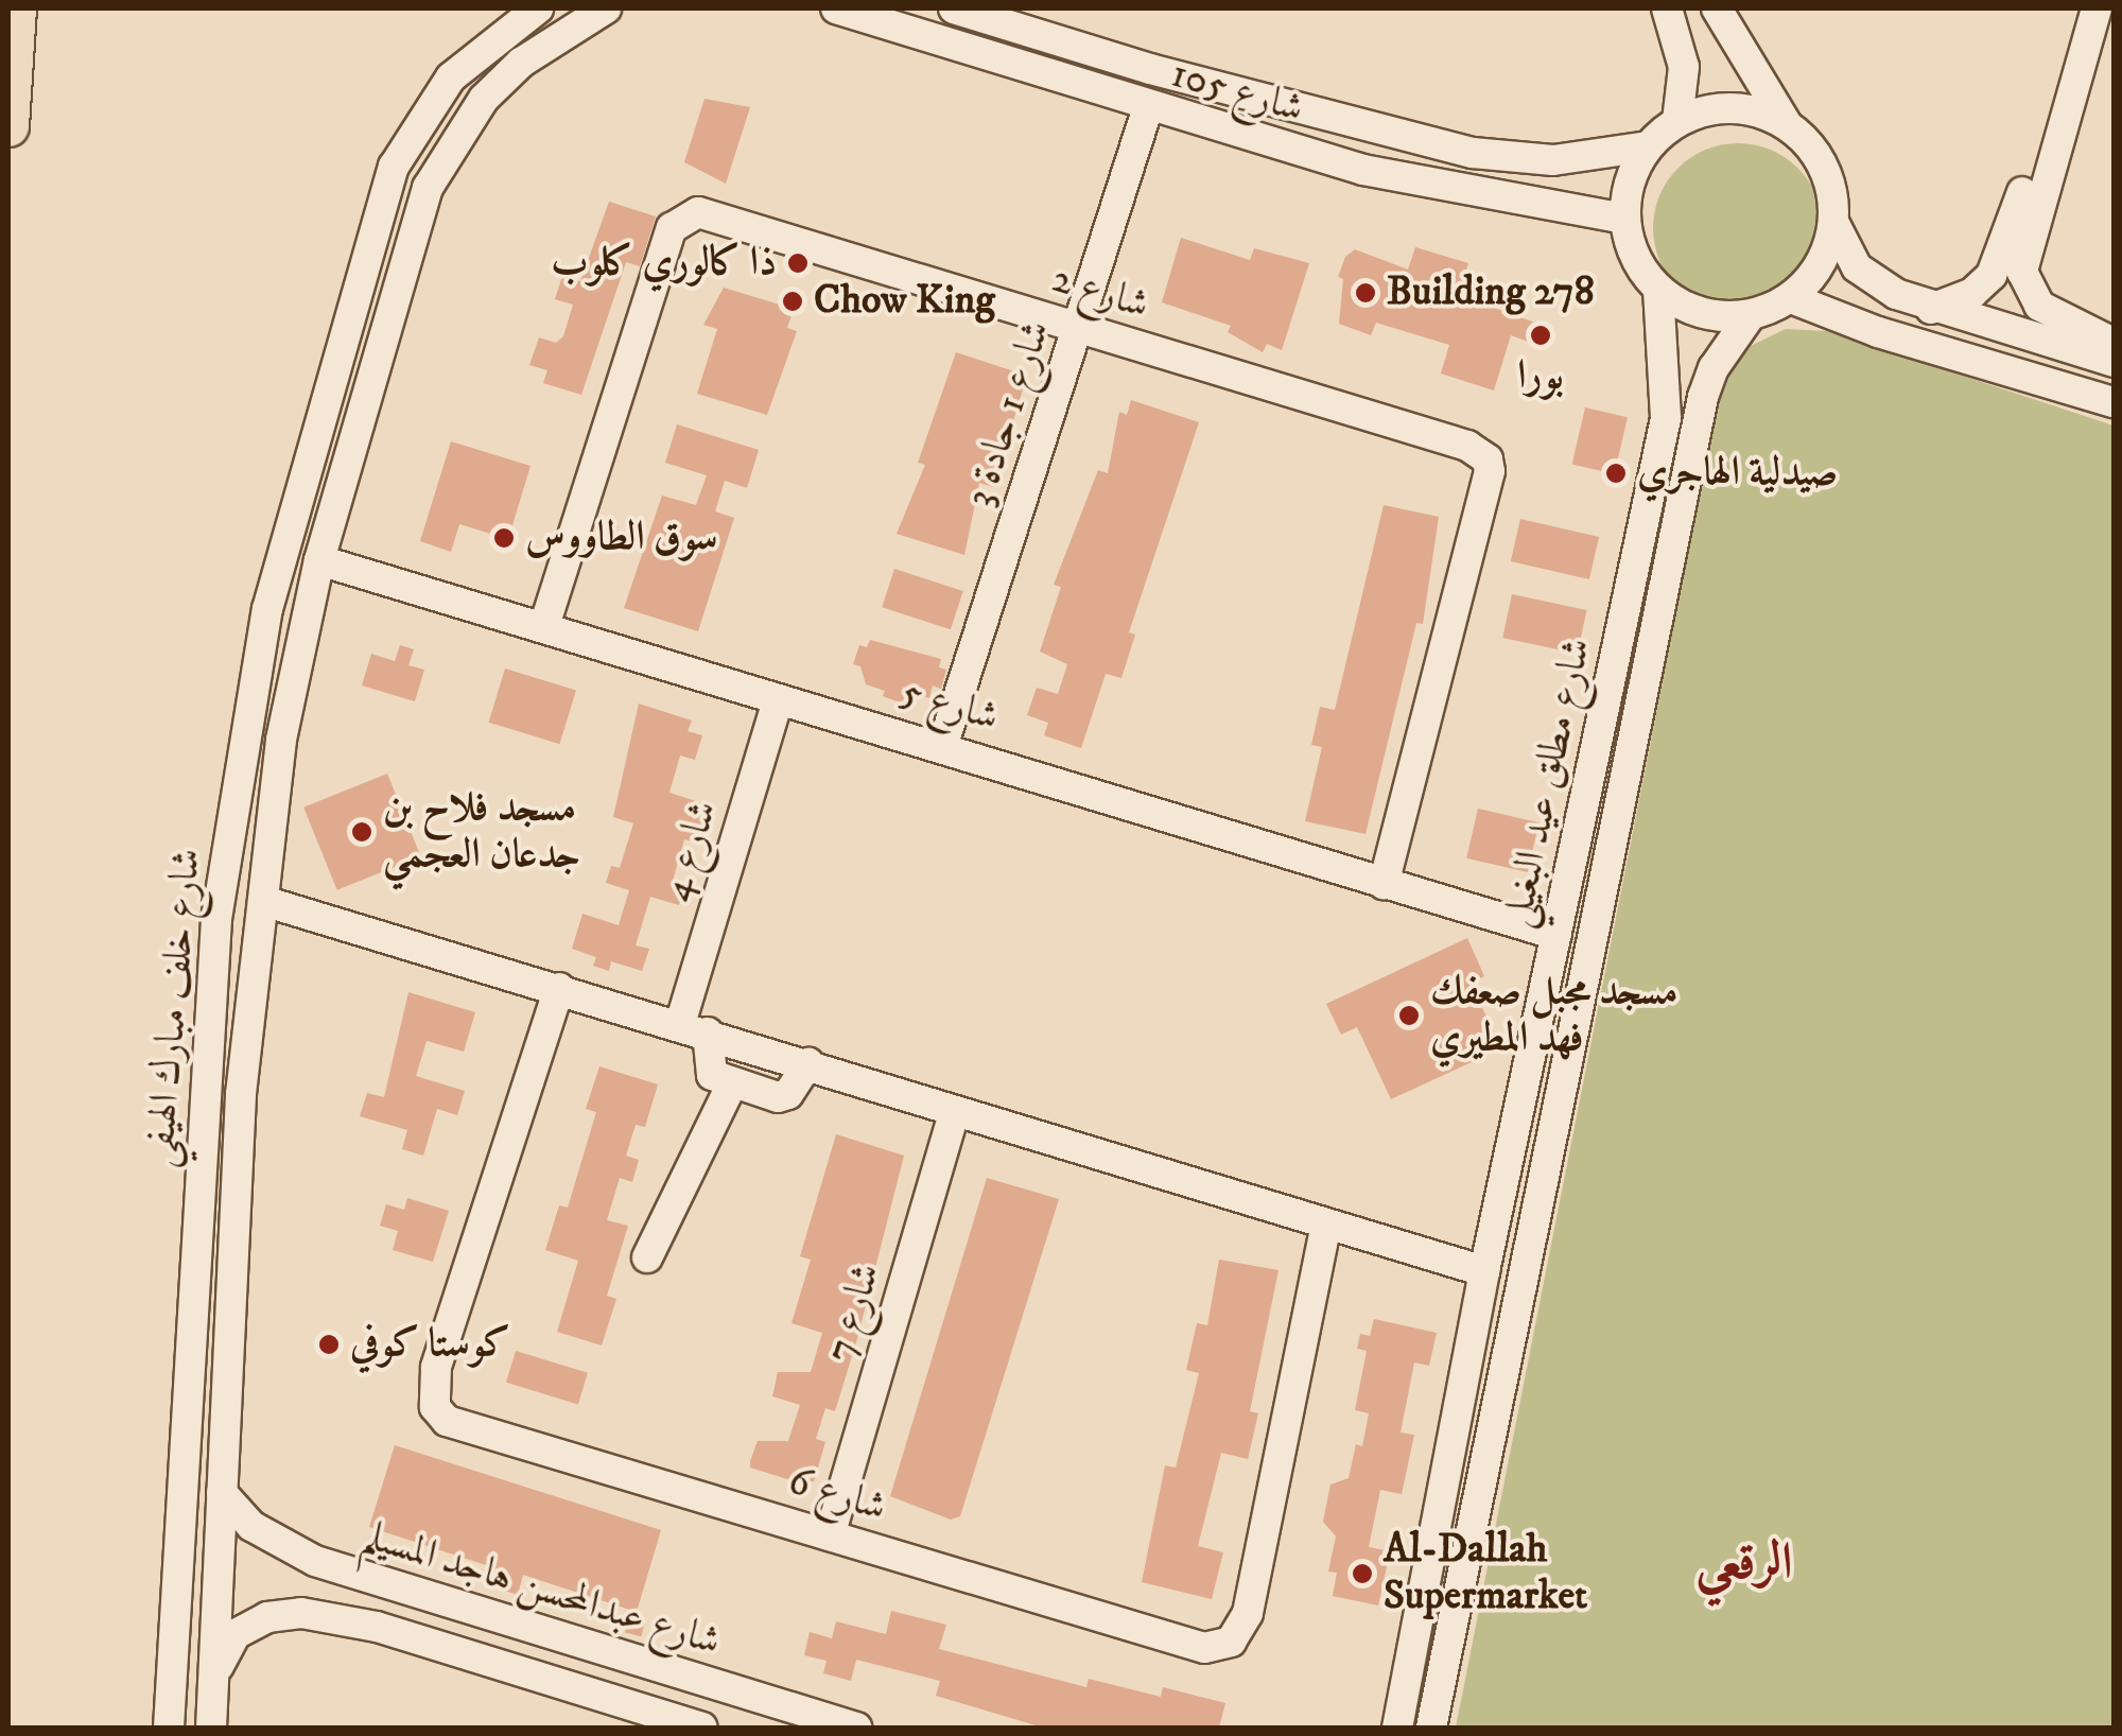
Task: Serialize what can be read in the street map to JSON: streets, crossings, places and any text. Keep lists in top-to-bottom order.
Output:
{
  "streets": {
    "street": [
      "شارع 105",
      "شارع 2",
      "شارع 1 جادة 3",
      "شارع 5",
      "شارع مطلق عيد البغيلي",
      "شارع 4",
      "شارع خلف مبارك الهيفي",
      "شارع 7",
      "شارع 6",
      "شارع عبدالمحسن هاجد المسيلم"
    ]
  },
  "crossings": [
    ["شارع 105", "شارع 1 جادة 3"],
    ["شارع 105", "شارع مطلق عيد البغيلي"],
    ["شارع 2", "شارع 1 جادة 3"],
    ["شارع 2", "شارع 5"],
    ["شارع 1 جادة 3", "شارع 5"],
    ["شارع 5", "شارع مطلق عيد البغيلي"],
    ["شارع 5", "شارع 4"],
    ["شارع 5", "شارع خلف مبارك الهيفي"],
    ["شارع خلف مبارك الهيفي", "شارع عبدالمحسن هاجد المسيلم"],
    ["شارع 7", "شارع 6"]
  ],
  "districts": ["الرقعي"],
  "places": [
    "ذا كالوري كلوب",
    "Building 278",
    "Chow King",
    "بورا",
    "صيدلية الهاجري",
    "سوق الطاووس",
    "مسجد فلاح بن جدعان العجمي",
    "مسجد مجبل صعفك فهد المطيري",
    "كوستا كوفي",
    "Al-Dallah Supermarket"
  ]
}
